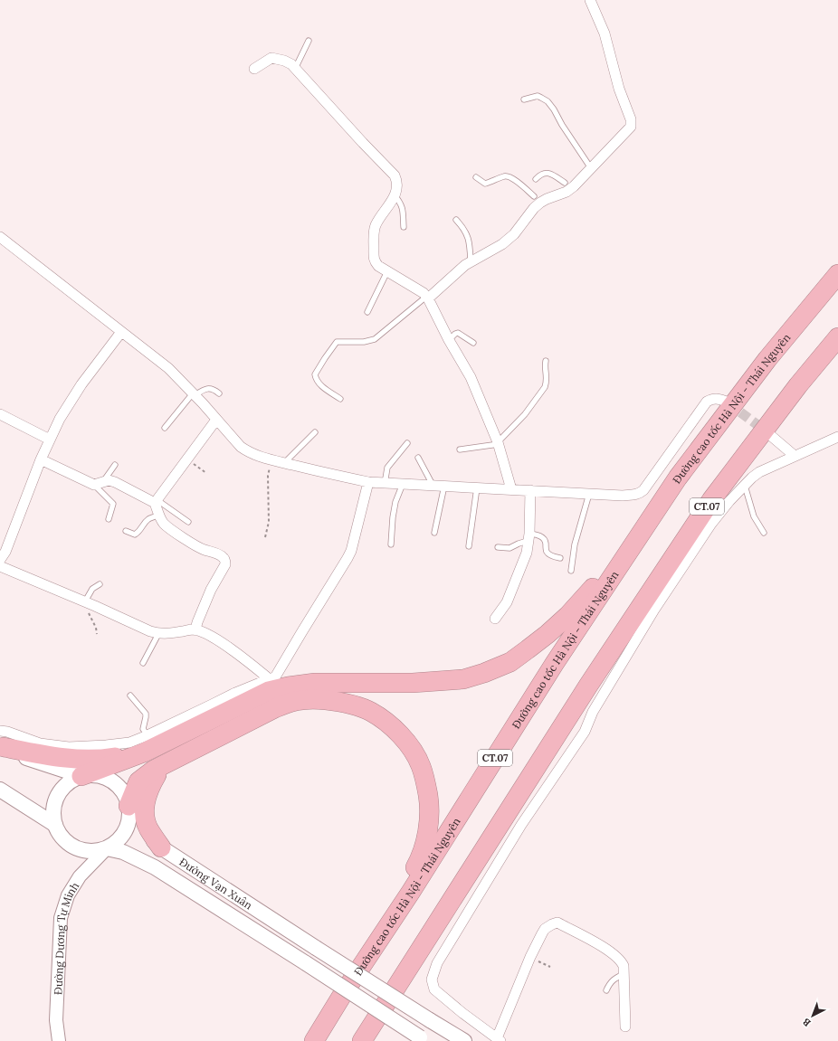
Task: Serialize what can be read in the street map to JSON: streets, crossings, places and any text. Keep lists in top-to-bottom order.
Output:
{
  "streets": {
    "highway": ["Đường cao tốc Hà Nội - Thái Nguyên", "CT.07"],
    "main road": ["Đường Vạn Xuân"],
    "street": ["Đường Dương Tự Minh"]
  },
  "crossings": [
    ["Đường Vạn Xuân", "Đường Dương Tự Minh"]
  ],
  "north": "bottom left"
}
